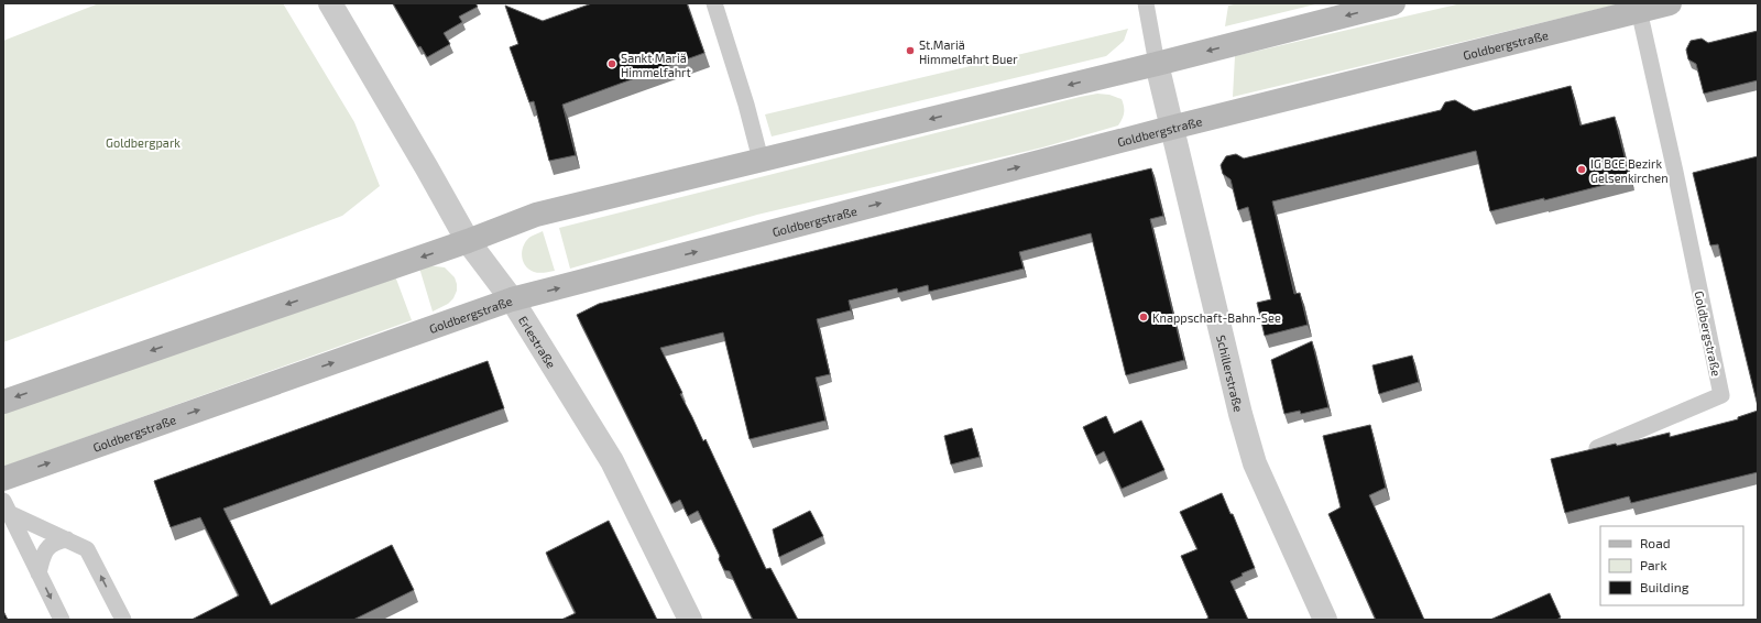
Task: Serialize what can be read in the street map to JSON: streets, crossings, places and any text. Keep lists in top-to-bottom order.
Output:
{
  "streets": {
    "street": ["Goldbergstraße", "Erlestraße", "Schillerstraße"]
  },
  "crossings": [
    ["Goldbergstraße", "Erlestraße"],
    ["Goldbergstraße", "Schillerstraße"]
  ],
  "parks": ["Goldbergpark"],
  "places": [
    "St.Mariä Himmelfahrt Buer",
    "Sankt Mariä Himmelfahrt",
    "IG BCE Bezirk Gelsenkirchen",
    "Knappschaft-Bahn-See"
  ],
  "legend": ["Road", "Park", "Building"]
}
